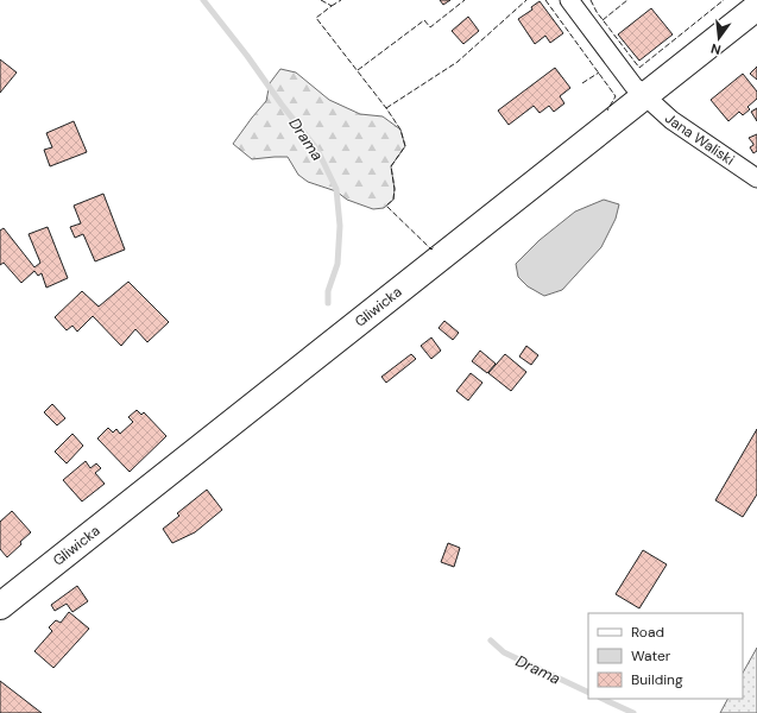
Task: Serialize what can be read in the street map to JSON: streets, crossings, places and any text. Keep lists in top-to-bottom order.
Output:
{
  "streets": {
    "main road": ["Gliwicka"],
    "street": ["Jana Waliski"]
  },
  "crossings": [
    ["Jana Waliski", "Gliwicka"]
  ],
  "water": ["Drama"],
  "legend": ["Road", "Water", "Building"],
  "north": "bottom"
}
